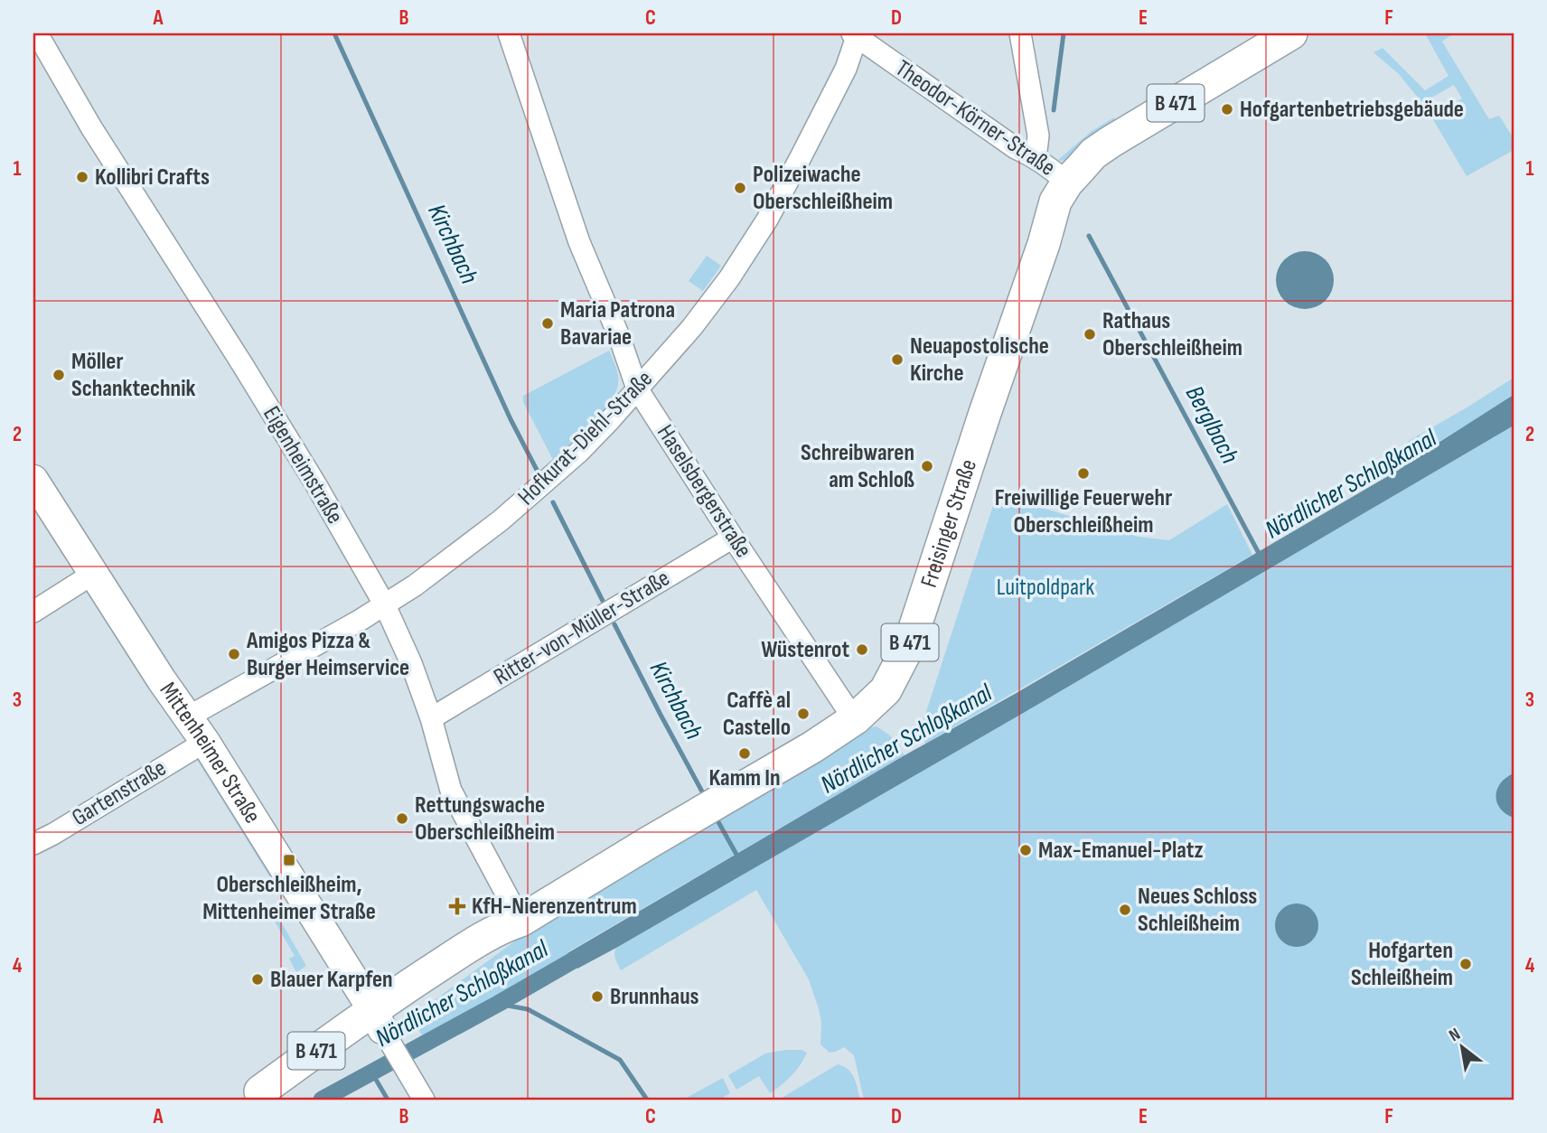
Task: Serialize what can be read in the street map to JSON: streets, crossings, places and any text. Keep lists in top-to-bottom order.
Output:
{
  "streets": {
    "main road": ["B 471", "Freisinger Straße", "Mittenheimer Straße"],
    "street": [
      "Theodor-Körner-Straße",
      "Hofkurat-Diehl-Straße",
      "Eigenheimstraße",
      "Haselsbergerstraße",
      "Ritter-von-Müller-Straße",
      "Gartenstraße"
    ]
  },
  "crossings": [
    ["B 471", "Freisinger Straße"],
    ["B 471", "Mittenheimer Straße"],
    ["Theodor-Körner-Straße", "Hofkurat-Diehl-Straße"],
    ["Theodor-Körner-Straße", "Freisinger Straße"],
    ["Hofkurat-Diehl-Straße", "Eigenheimstraße"],
    ["Hofkurat-Diehl-Straße", "Haselsbergerstraße"],
    ["Hofkurat-Diehl-Straße", "Mittenheimer Straße"],
    ["Eigenheimstraße", "Freisinger Straße"],
    ["Eigenheimstraße", "Ritter-von-Müller-Straße"],
    ["Haselsbergerstraße", "Freisinger Straße"],
    ["Haselsbergerstraße", "Ritter-von-Müller-Straße"],
    ["Freisinger Straße", "Mittenheimer Straße"],
    ["Mittenheimer Straße", "Gartenstraße"]
  ],
  "water": ["Kirchbach", "Berglbach", "Nördlicher Schloßkanal"],
  "parks": ["Luitpoldpark"],
  "places": {
    "other": [
      "Hofgartenbetriebsgebäude",
      "Kollibri Crafts",
      "Polizeiwache Oberschleißheim",
      "Maria Patrona Bavariae",
      "Rathaus Oberschleißheim",
      "Neuapostolische Kirche",
      "Möller Schanktechnik",
      "Schreibwaren am Schloß",
      "Freiwillige Feuerwehr Oberschleißheim",
      "Wüstenrot",
      "Amigos Pizza & Burger Heimservice",
      "Caffè al Castello",
      "Kamm In",
      "Rettungswache Oberschleißheim",
      "Max-Emanuel-Platz",
      "Neues Schloss Schleißheim",
      "Hofgarten Schleißheim",
      "Blauer Karpfen",
      "Brunnhaus"
    ],
    "transit": ["Oberschleißheim, Mittenheimer Straße"],
    "health": ["KfH-Nierenzentrum"]
  },
  "north": "top left",
  "grid": {
    "columns": [
      "A",
      "B",
      "C",
      "D",
      "E",
      "F"
    ],
    "rows": [
      "1",
      "2",
      "3",
      "4"
    ]
  }
}
